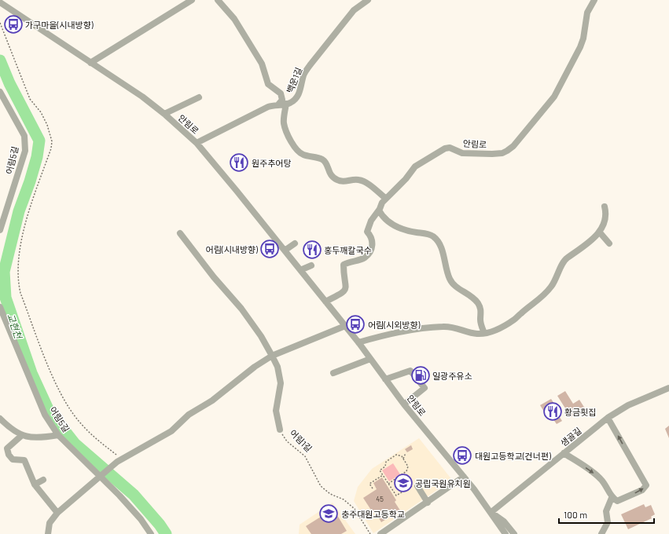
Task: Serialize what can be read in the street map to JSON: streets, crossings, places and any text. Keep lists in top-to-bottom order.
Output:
{
  "streets": {
    "street": [
      "백운1길",
      "안림로",
      "어림5길",
      "샘골길",
      "어림1길"
    ]
  },
  "crossings": [
    ["백운1길", "안림로"],
    ["안림로", "샘골길"]
  ],
  "water": ["교현천"],
  "places": {
    "bus stop": [
      "가구마을(시내방향)",
      "어림(시내방향)",
      "어림(시외방향)",
      "대원고등학교(건너편)"
    ],
    "restaurant": ["원주추어탕", "홍두깨칼국수", "황금횟집"],
    "fuel station": ["일광주유소"],
    "school or university": ["공립국원유치원", "충주대원고등학교"]
  },
  "house_numbers": ["45"],
  "scale_bar": "100 m"
}
